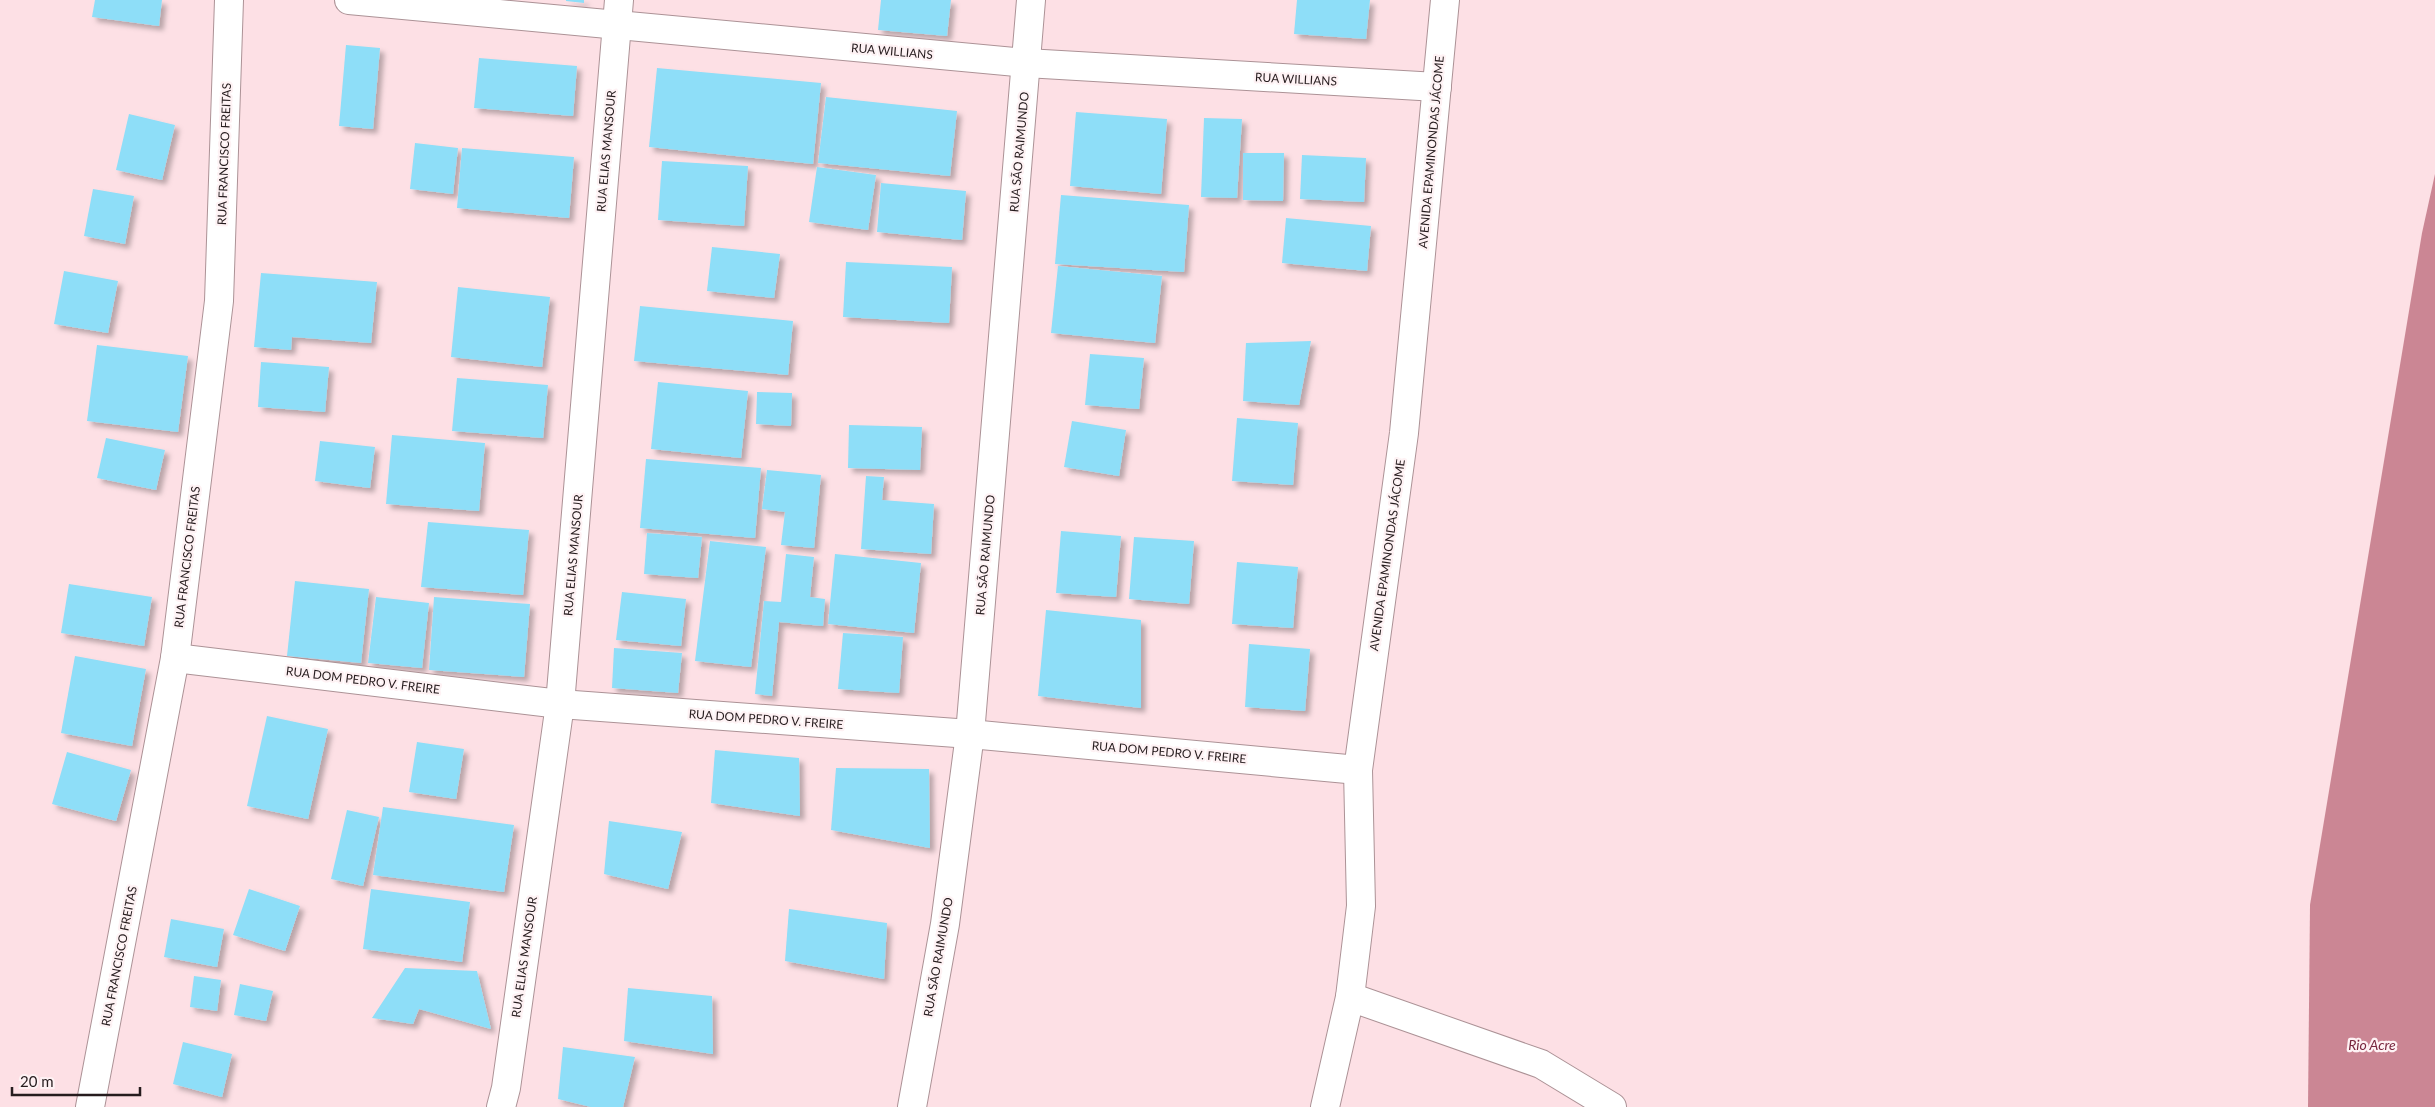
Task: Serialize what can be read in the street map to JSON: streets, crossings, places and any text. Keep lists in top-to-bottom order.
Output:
{
  "streets": {
    "street": [
      "RUA WILLIANS",
      "RUA ELIAS MANSOUR",
      "RUA SÃO RAIMUNDO",
      "AVENIDA EPAMINONDAS JÁCOME",
      "RUA FRANCISCO FREITAS",
      "RUA DOM PEDRO V. FREIRE"
    ]
  },
  "crossings": [
    ["RUA WILLIANS", "RUA ELIAS MANSOUR"],
    ["RUA WILLIANS", "RUA SÃO RAIMUNDO"],
    ["RUA WILLIANS", "AVENIDA EPAMINONDAS JÁCOME"],
    ["RUA ELIAS MANSOUR", "RUA DOM PEDRO V. FREIRE"],
    ["RUA SÃO RAIMUNDO", "RUA DOM PEDRO V. FREIRE"],
    ["AVENIDA EPAMINONDAS JÁCOME", "RUA DOM PEDRO V. FREIRE"],
    ["RUA FRANCISCO FREITAS", "RUA DOM PEDRO V. FREIRE"]
  ],
  "water": ["Rio Acre"],
  "scale_bar": "20 m"
}
